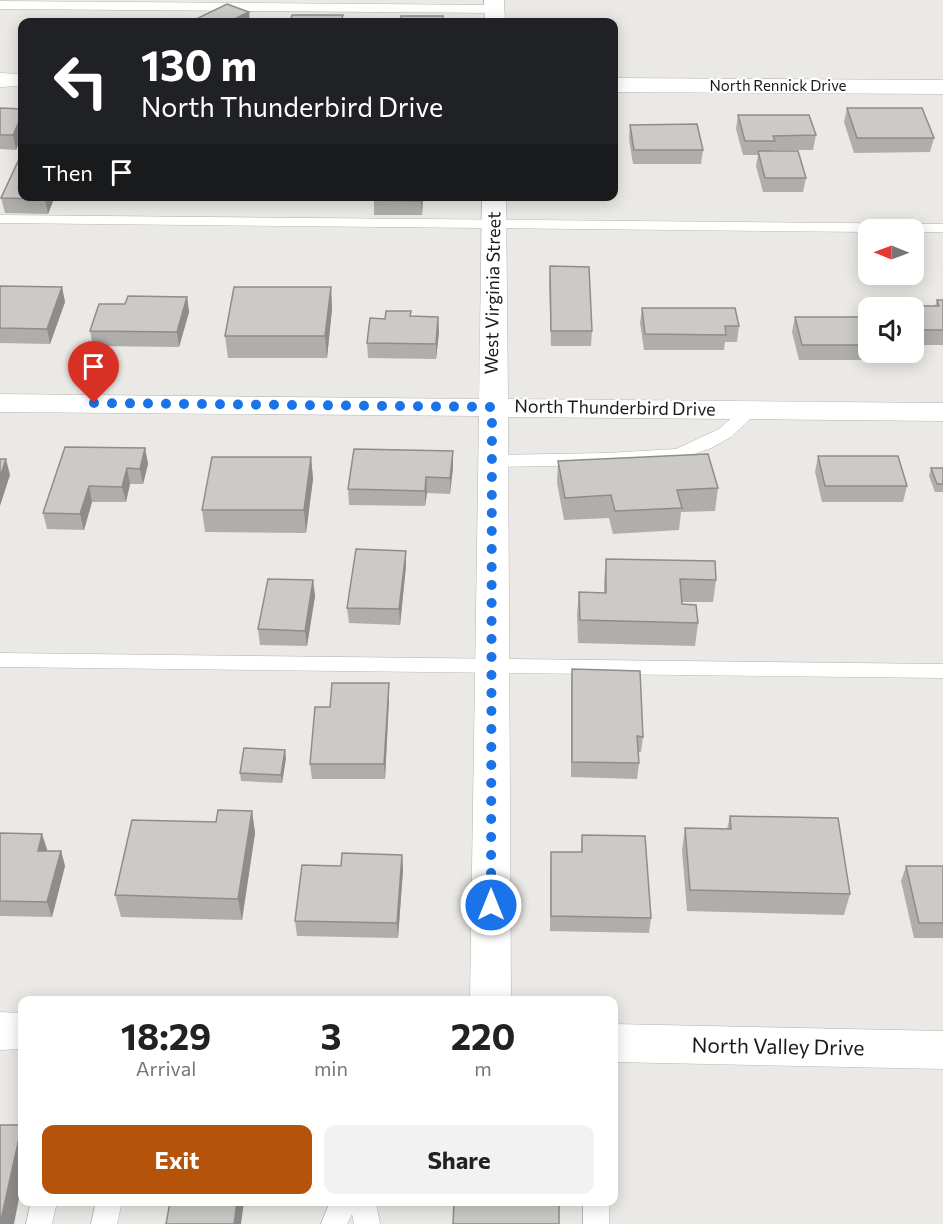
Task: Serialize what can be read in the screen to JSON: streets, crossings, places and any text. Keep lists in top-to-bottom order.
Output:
{
  "streets": {
    "street": [
      "North Rennick Drive",
      "West Virginia Street",
      "North Thunderbird Drive",
      "North Valley Drive"
    ]
  },
  "crossings": [
    ["West Virginia Street", "North Thunderbird Drive"]
  ],
  "north": "left",
  "page": {
    "turn": ["130 m", "North Thunderbird Drive"],
    "then": "Then",
    "eta": [
      "18:29",
      "Arrival",
      "3",
      "min",
      "220",
      "m"
    ],
    "buttons": ["Exit", "Share"]
  }
}
